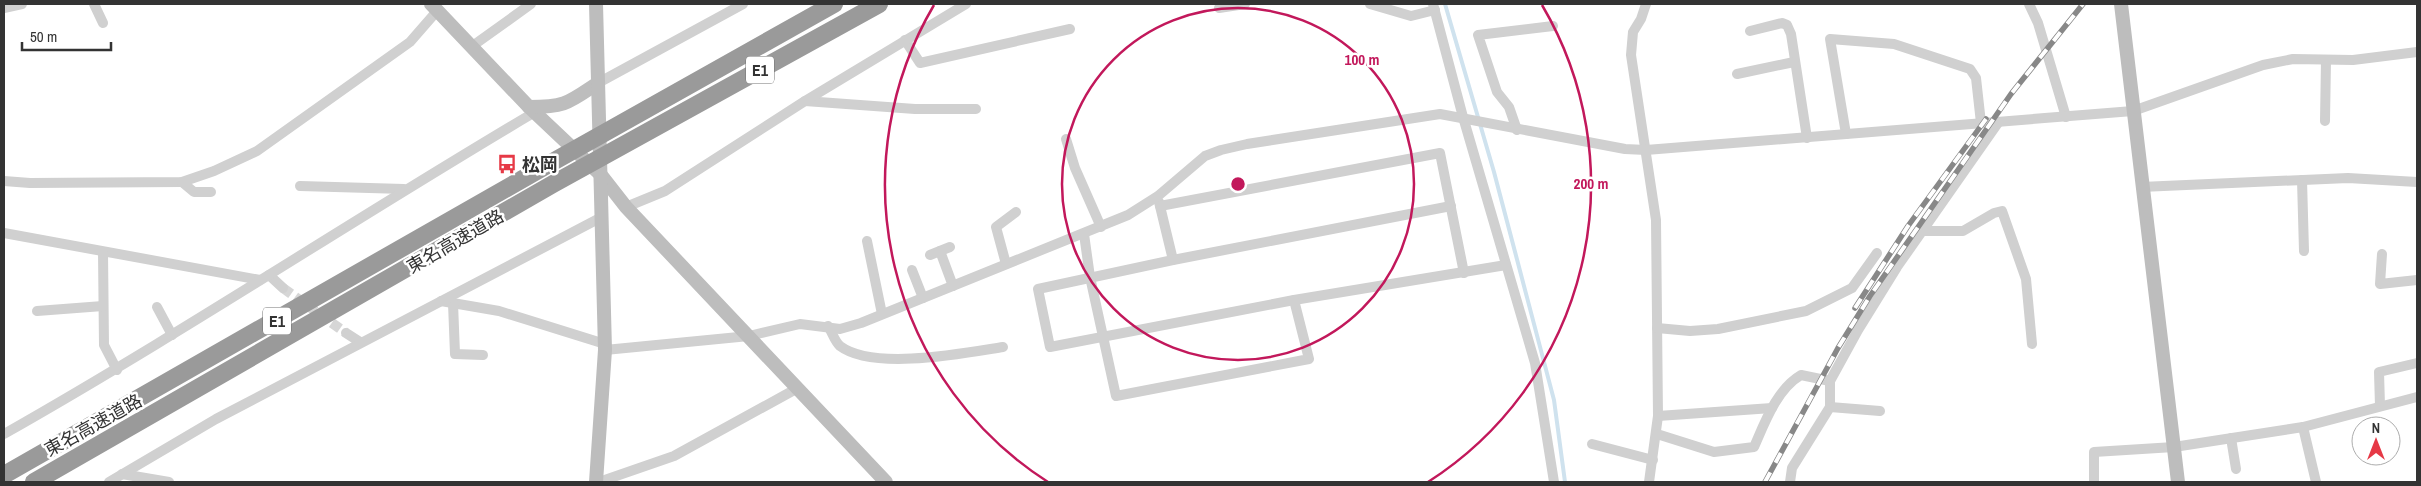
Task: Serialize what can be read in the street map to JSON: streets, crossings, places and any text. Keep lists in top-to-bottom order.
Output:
{
  "streets": {
    "highway": ["E1", "東名高速道路"]
  },
  "places": {
    "bus stop": ["松岡"]
  },
  "scale_bar": "50 m",
  "north": "top",
  "rings": ["100 m", "200 m"]
}
